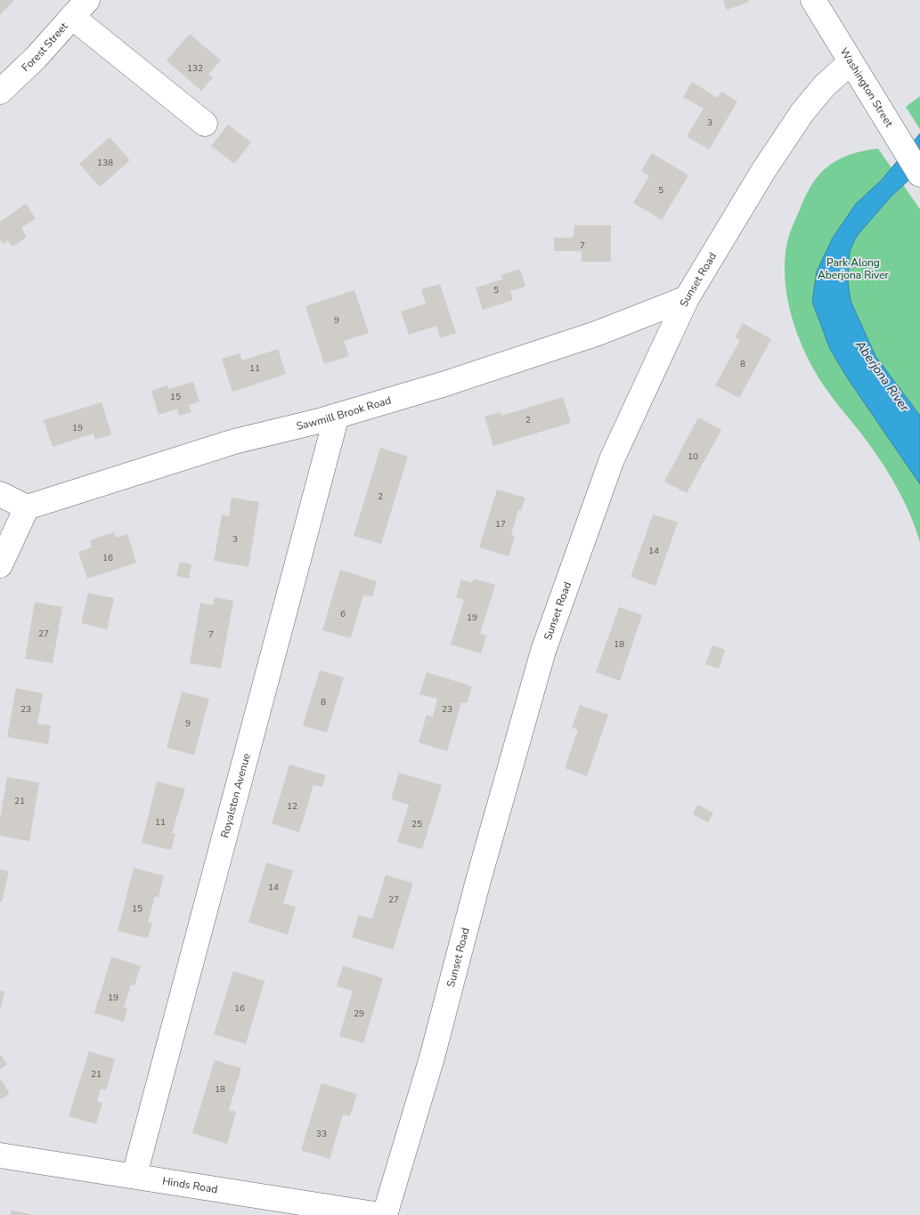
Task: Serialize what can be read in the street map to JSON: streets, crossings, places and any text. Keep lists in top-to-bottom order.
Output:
{
  "streets": {
    "street": [
      "Forest Street",
      "Washington Street",
      "Sunset Road",
      "Sawmill Brook Road",
      "Royalston Avenue",
      "Hinds Road"
    ]
  },
  "crossings": [
    ["Washington Street", "Sunset Road"],
    ["Sunset Road", "Sawmill Brook Road"],
    ["Sawmill Brook Road", "Royalston Avenue"],
    ["Royalston Avenue", "Hinds Road"]
  ],
  "water": ["Aberjona River"],
  "parks": ["Park Along Aberjona River"],
  "house_numbers": [
    "132",
    "3",
    "138",
    "5",
    "7",
    "5",
    "9",
    "8",
    "11",
    "15",
    "2",
    "19",
    "10",
    "2",
    "17",
    "3",
    "14",
    "16",
    "6",
    "19",
    "27",
    "7",
    "18",
    "8",
    "23",
    "23",
    "9",
    "21",
    "12",
    "11",
    "25",
    "14",
    "27",
    "15",
    "19",
    "16",
    "29",
    "21",
    "18",
    "33"
  ]
}
